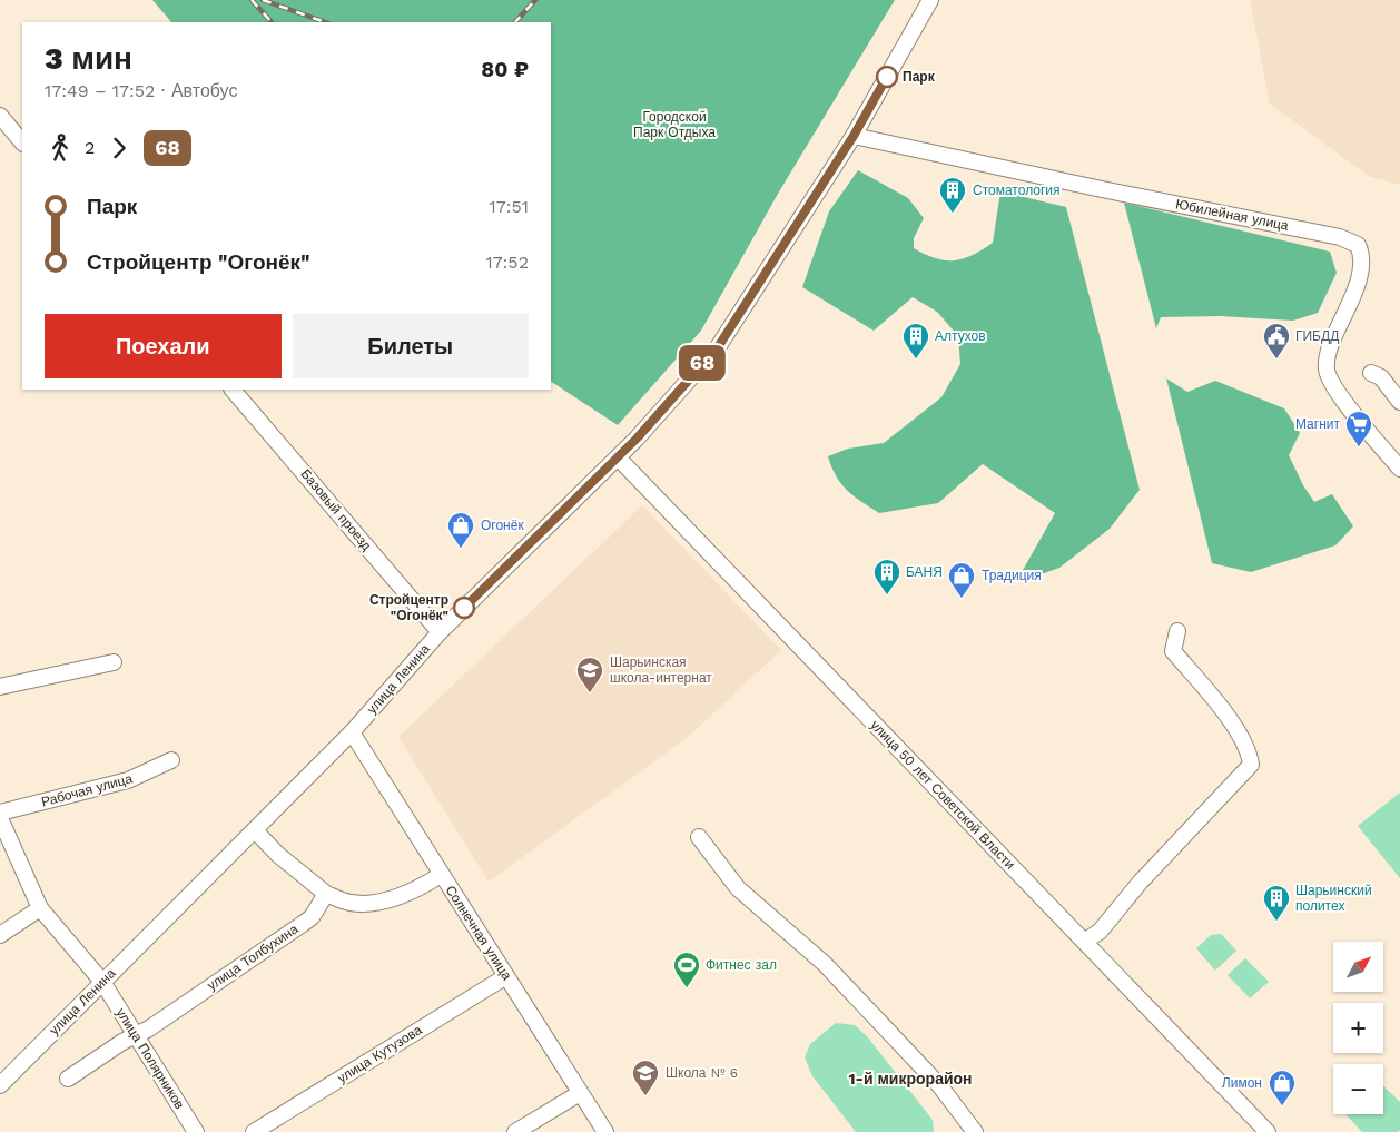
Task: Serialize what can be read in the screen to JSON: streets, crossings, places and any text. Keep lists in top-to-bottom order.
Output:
{
  "streets": {
    "street": [
      "Юбилейная улица",
      "Базовый проезд",
      "улица Ленина",
      "Рабочая улица",
      "улица 50 лет Советской Власти",
      "Солнечная улица",
      "улица Толбухина",
      "улица Кутузова",
      "улица Полярников"
    ]
  },
  "crossings": [
    ["Юбилейная улица", "улица Ленина"],
    ["Базовый проезд", "улица Ленина"],
    ["улица Ленина", "улица 50 лет Советской Власти"],
    ["улица Ленина", "Солнечная улица"],
    ["улица Ленина", "улица Полярников"],
    ["Солнечная улица", "улица Кутузова"],
    ["улица Толбухина", "улица Полярников"]
  ],
  "districts": ["1-й микрорайон"],
  "parks": ["Городской Парк Отдыха"],
  "places": {
    "other": ["Парк", "Стройцентр \"Огонёк\""],
    "building": [
      "Стоматология",
      "Алтухов",
      "БАНЯ",
      "Шарьинский политех"
    ],
    "public building": ["ГИБДД"],
    "supermarket": ["Магнит"],
    "shop": ["Огонёк", "Традиция", "Лимон"],
    "school or university": ["Шарьинская школа-интернат", "Школа № 6"],
    "sports": ["Фитнес зал"]
  },
  "lines": ["bus line 68"],
  "north": "top right",
  "page": {
    "on_map": "68",
    "heading": ["3 мин", "17:49 – 17:52 · Автобус", "80 ₽"],
    "legs": ["2", "68"],
    "list": [
      {
        "name": "Парк",
        "value": "17:51"
      },
      {
        "name": "Стройцентр \"Огонёк\"",
        "value": "17:52"
      }
    ],
    "buttons": ["Поехали", "Билеты"],
    "map_buttons": ["+", "−"]
  }
}
